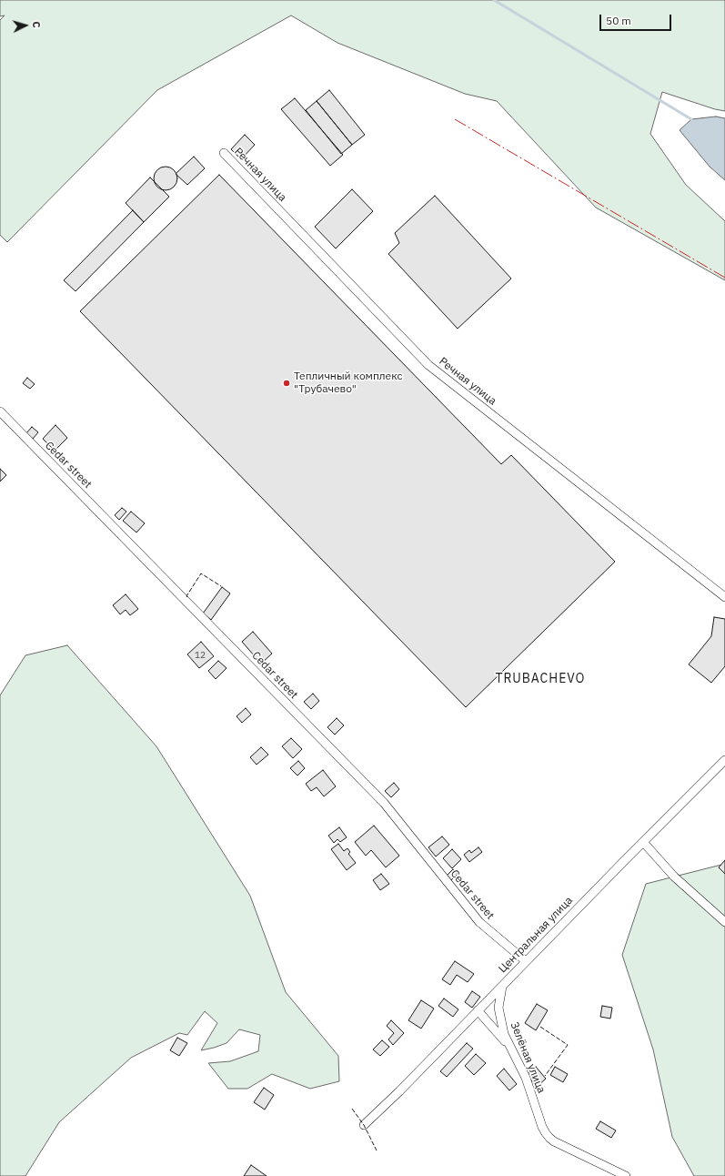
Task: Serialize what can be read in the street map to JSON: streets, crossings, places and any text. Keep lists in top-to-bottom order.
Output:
{
  "streets": {
    "street": [
      "Речная улица",
      "Cedar street",
      "Центральная улица",
      "Зелёная улица"
    ]
  },
  "crossings": [
    ["Cedar street", "Центральная улица"],
    ["Центральная улица", "Зелёная улица"]
  ],
  "districts": ["TRUBACHEVO"],
  "places": ["Тепличный комплекс \"Трубачево\""],
  "house_numbers": ["12"],
  "scale_bar": "50 m",
  "north": "right"
}
